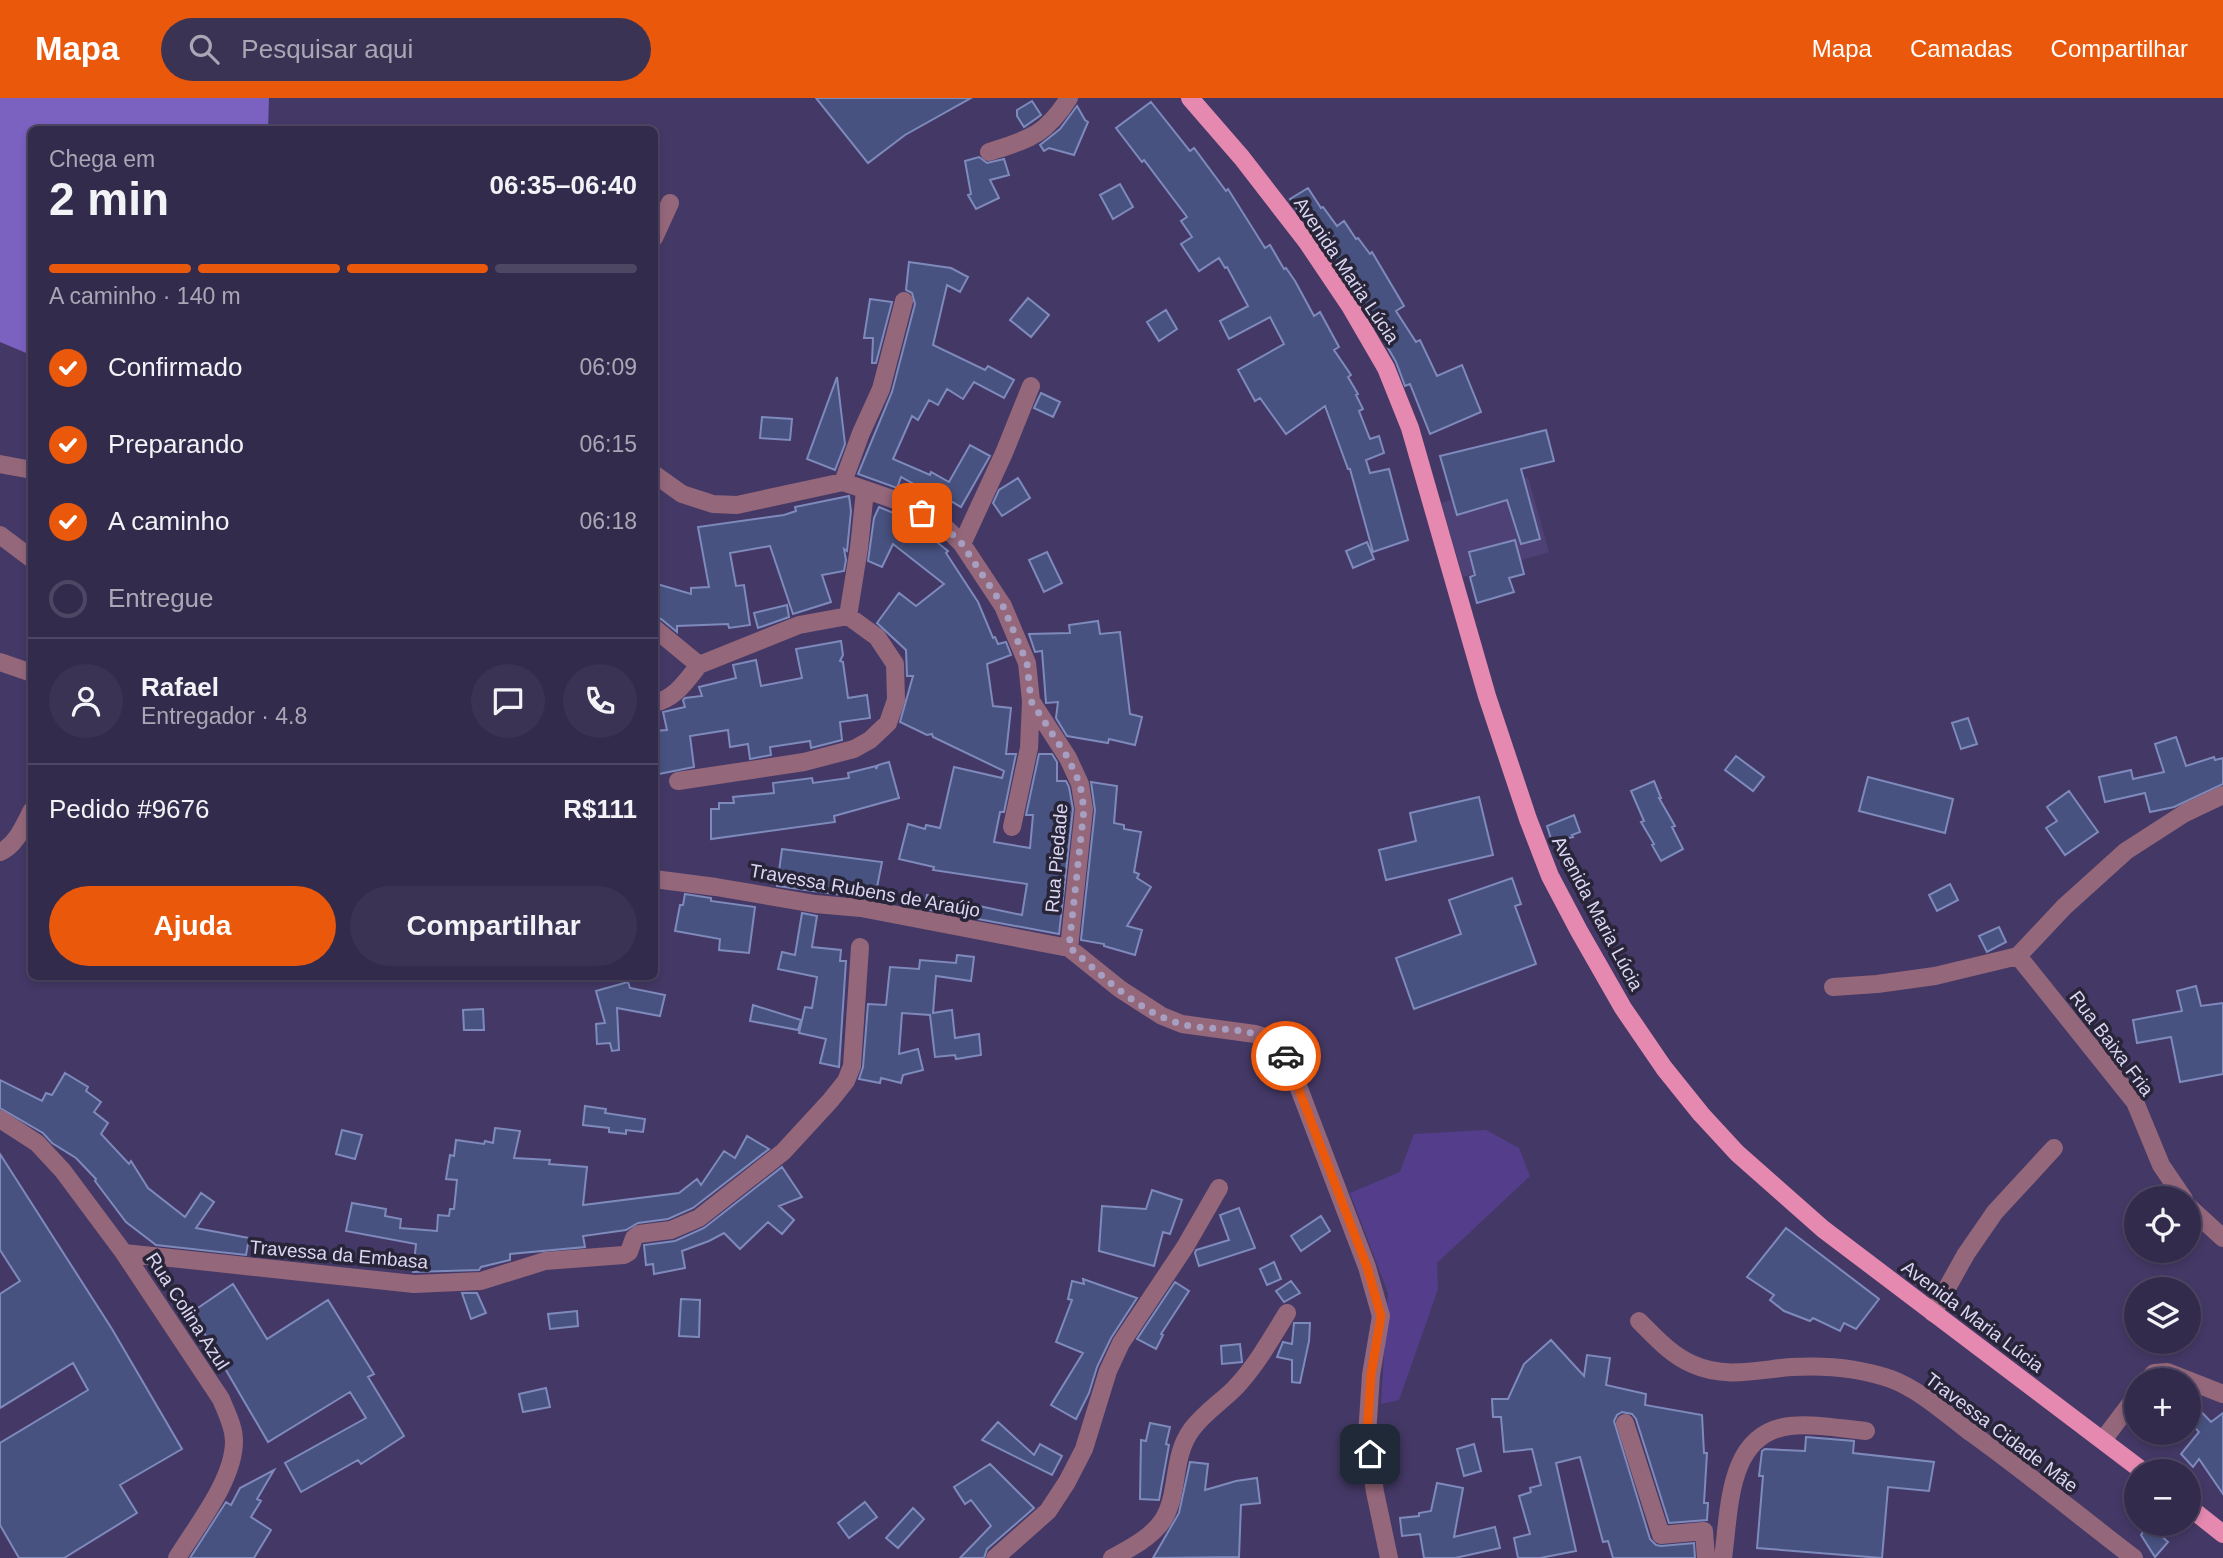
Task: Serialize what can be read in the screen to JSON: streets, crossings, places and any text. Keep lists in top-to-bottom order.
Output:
{
  "streets": {
    "main road": ["Avenida Maria Lúcia"],
    "street": [
      "Rua Piedade",
      "Travessa Rubens de Araújo",
      "Rua Baixa Fria",
      "Travessa da Embasa",
      "Rua Colina Azul",
      "Travessa Cidade Mãe"
    ]
  },
  "crossings": [
    ["Rua Piedade", "Travessa Rubens de Araújo"],
    ["Travessa da Embasa", "Rua Colina Azul"]
  ],
  "page": {
    "header": "Mapa",
    "search": "Pesquisar aqui",
    "nav": ["Mapa", "Camadas", "Compartilhar"],
    "heading": ["2 min", "Chega em", "06:35–06:40"],
    "panel": [
      "Rafael",
      "Entregador · 4.8",
      "Pedido #9676",
      "R$111"
    ],
    "bar": "A caminho · 140 m",
    "list": [
      ["Confirmado", "06:09"],
      ["Preparando", "06:15"],
      ["A caminho", "06:18"],
      "Entregue"
    ],
    "buttons": ["Ajuda", "Compartilhar"],
    "map_buttons": ["+", "−"]
  }
}
